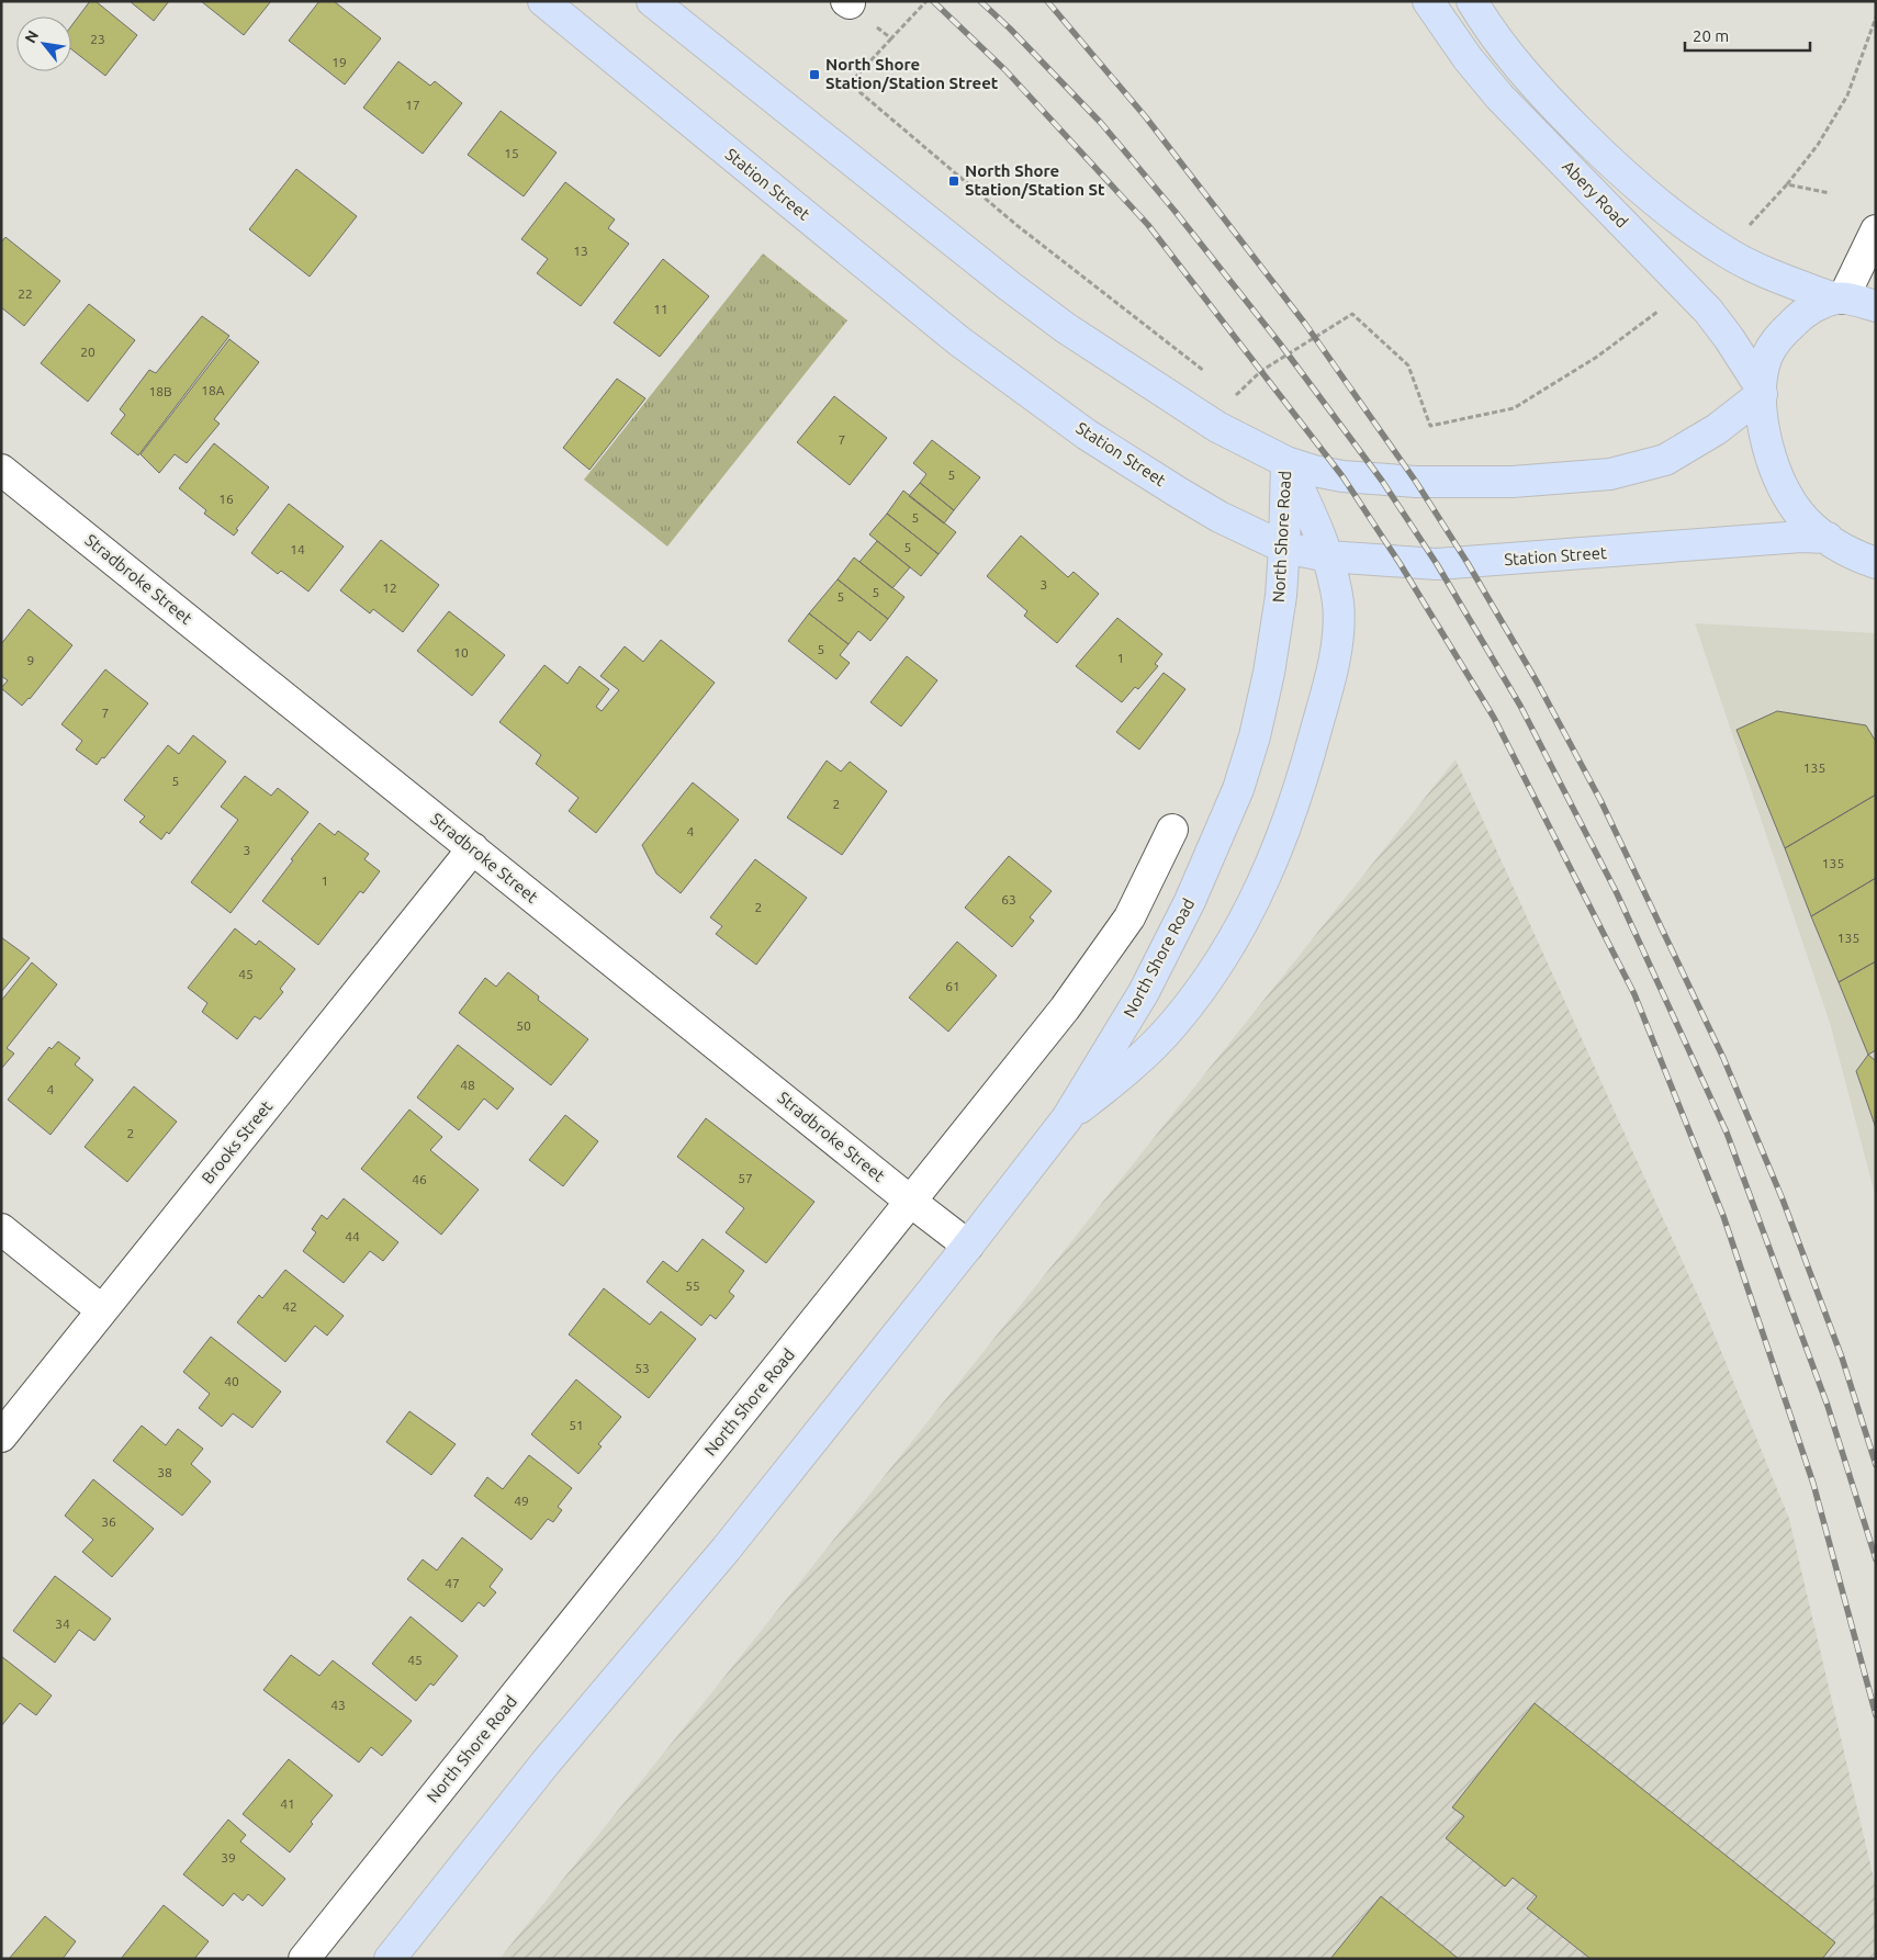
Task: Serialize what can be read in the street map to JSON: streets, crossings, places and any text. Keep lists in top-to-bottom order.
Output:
{
  "streets": {
    "main road": ["Station Street", "Abery Road", "North Shore Road"],
    "street": ["Stradbroke Street", "Brooks Street"]
  },
  "crossings": [
    ["Station Street", "North Shore Road"],
    ["North Shore Road", "Stradbroke Street"],
    ["Stradbroke Street", "Brooks Street"]
  ],
  "places": {
    "transit": ["North Shore Station/Station Street", "North Shore Station/Station St"]
  },
  "house_numbers": [
    "23",
    "19",
    "17",
    "15",
    "13",
    "22",
    "11",
    "20",
    "18A",
    "18B",
    "7",
    "5",
    "16",
    "5",
    "5",
    "14",
    "3",
    "12",
    "5",
    "5",
    "5",
    "10",
    "1",
    "9",
    "7",
    "135",
    "5",
    "2",
    "4",
    "3",
    "135",
    "1",
    "63",
    "2",
    "135",
    "45",
    "61",
    "50",
    "48",
    "4",
    "2",
    "57",
    "46",
    "44",
    "55",
    "42",
    "53",
    "40",
    "51",
    "38",
    "49",
    "36",
    "47",
    "34",
    "45",
    "43",
    "41",
    "39"
  ],
  "scale_bar": "20 m",
  "north": "top left"
}
